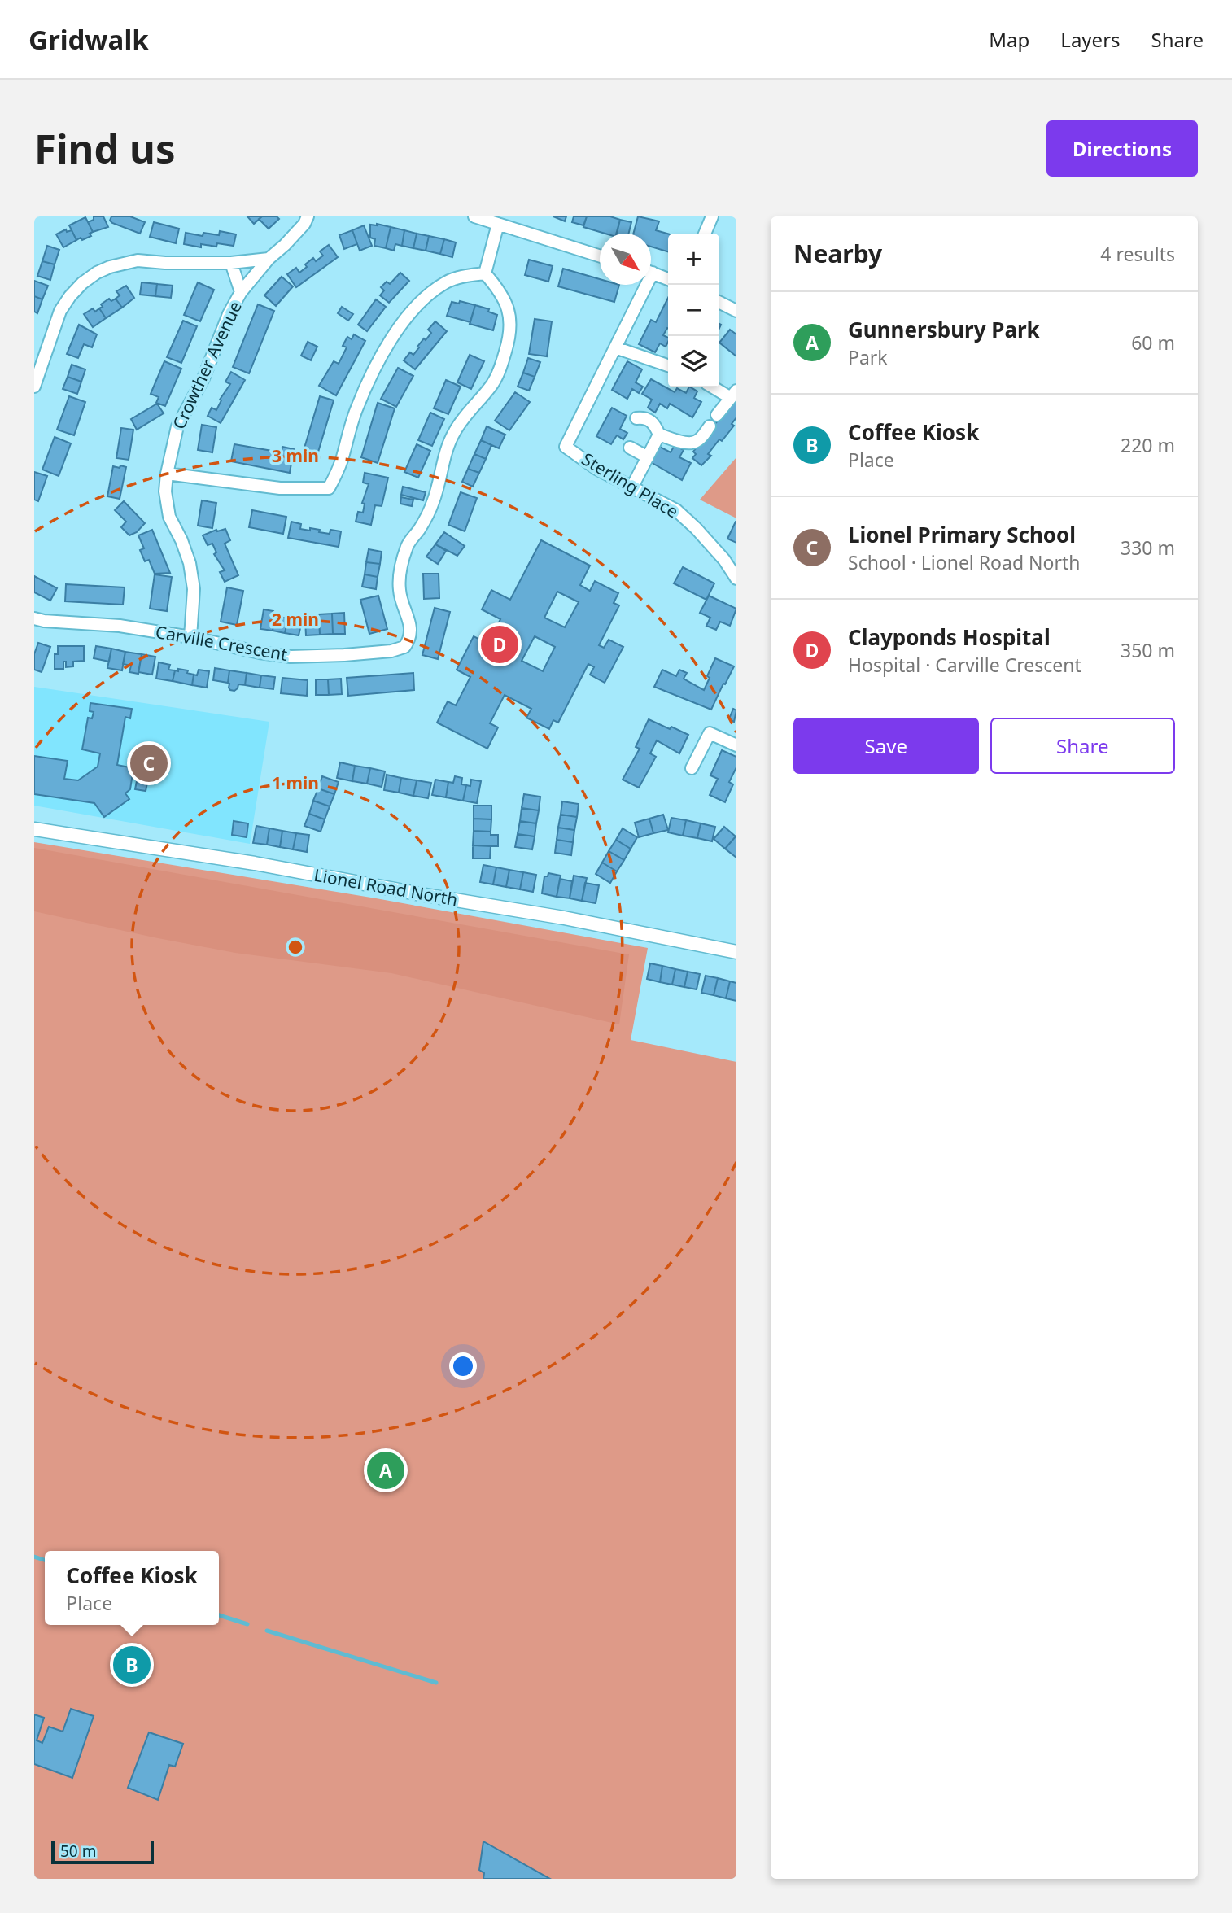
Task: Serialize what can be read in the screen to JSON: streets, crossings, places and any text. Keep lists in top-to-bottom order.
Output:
{
  "streets": {
    "street": [
      "Crowther Avenue",
      "Sterling Place",
      "Carville Crescent",
      "Lionel Road North"
    ]
  },
  "crossings": [
    ["Crowther Avenue", "Carville Crescent"]
  ],
  "scale_bar": "50 m",
  "north": "bottom right",
  "page": {
    "header": "Gridwalk",
    "nav": ["Map", "Layers", "Share"],
    "buttons": [
      "Directions",
      ["Save", "Share"]
    ],
    "title": "Find us",
    "heading": ["Nearby", "4 results"],
    "map_buttons": ["+", "−"],
    "list": [
      {
        "mark": "A",
        "name": "Gunnersbury Park",
        "note": "Park",
        "value": "60 m"
      },
      {
        "mark": "B",
        "name": "Coffee Kiosk",
        "note": "Place",
        "value": "220 m"
      },
      {
        "mark": "C",
        "name": "Lionel Primary School",
        "note": "School · Lionel Road North",
        "value": "330 m"
      },
      {
        "mark": "D",
        "name": "Clayponds Hospital",
        "note": "Hospital · Carville Crescent",
        "value": "350 m"
      }
    ],
    "pins": [
      "D",
      "C",
      "A",
      "B"
    ],
    "popup": ["Coffee Kiosk", "Place"],
    "scale": "50 m"
  },
  "rings": ["3 min", "2 min", "1 min"]
}
